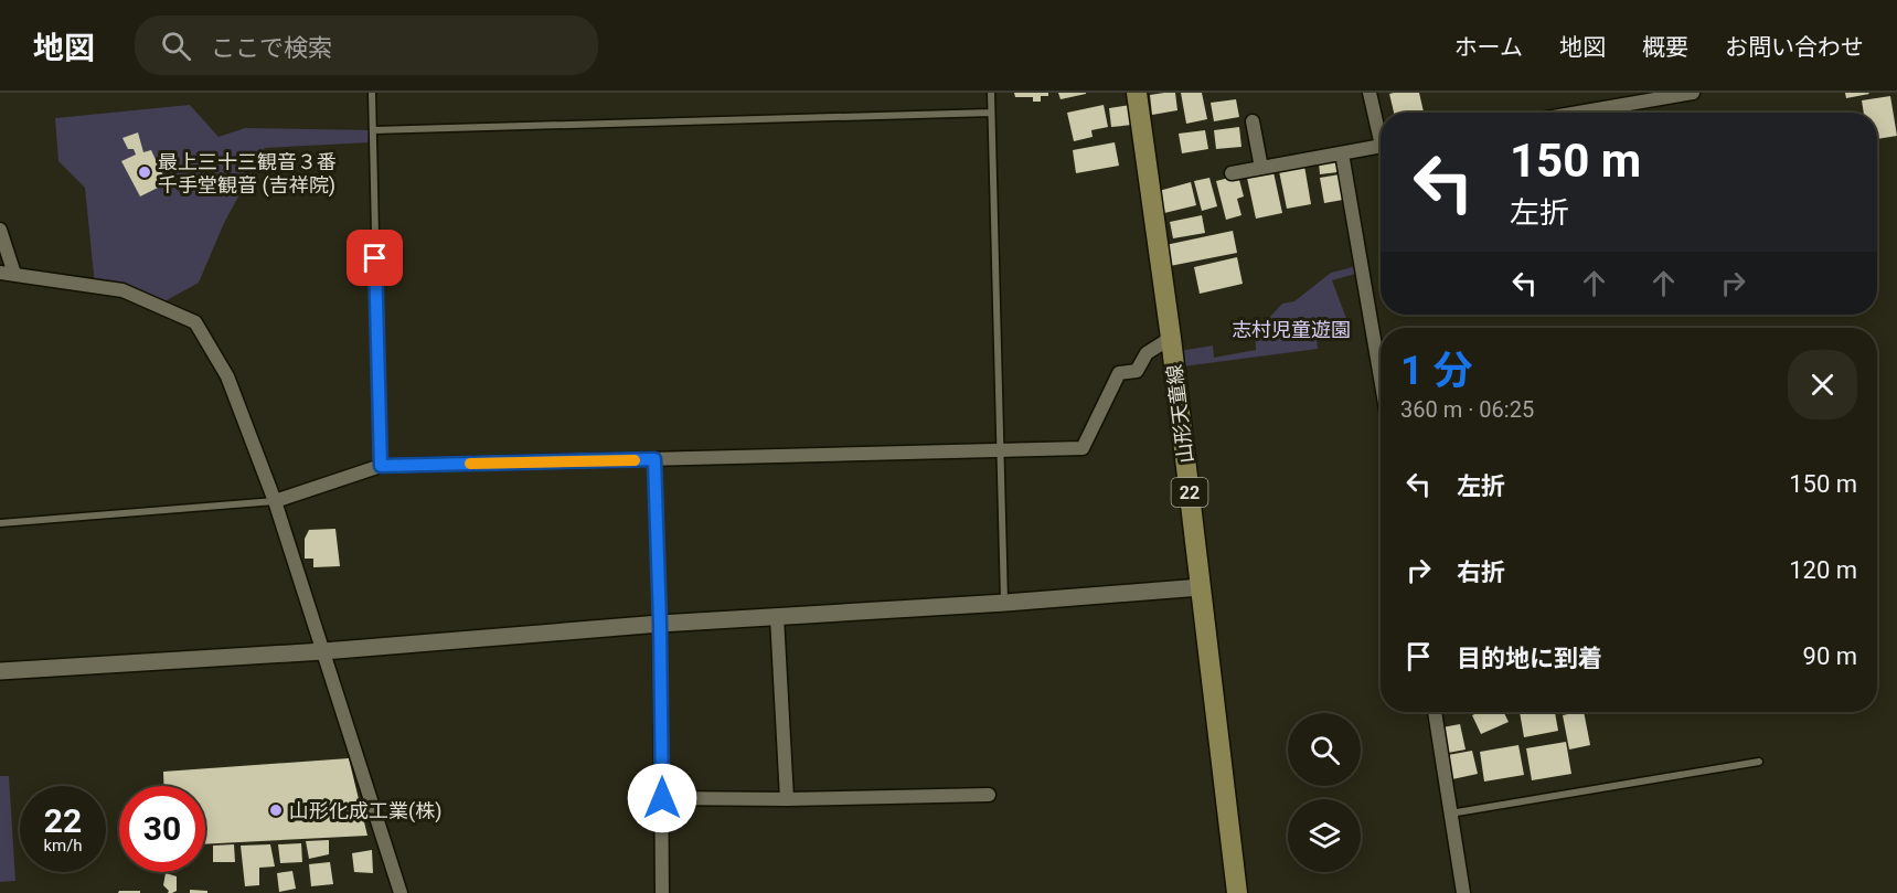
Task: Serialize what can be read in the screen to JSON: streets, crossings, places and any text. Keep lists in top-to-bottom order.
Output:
{
  "streets": {
    "main road": ["山形天童線", "22"]
  },
  "parks": ["志村児童遊園"],
  "places": ["最上三十三観音３番 千手堂観音 (吉祥院)", "山形化成工業(株)"],
  "page": {
    "header": "地図",
    "search": "ここで検索",
    "nav": [
      "ホーム",
      "地図",
      "概要",
      "お問い合わせ"
    ],
    "turn": ["150 m", "左折"],
    "heading": ["1 分", "360 m · 06:25"],
    "list": [
      {
        "name": "左折",
        "value": "150 m"
      },
      {
        "name": "右折",
        "value": "120 m"
      },
      {
        "name": "目的地に到着",
        "value": "90 m"
      }
    ],
    "speed": "22 km/h",
    "limit": "30"
  }
}
